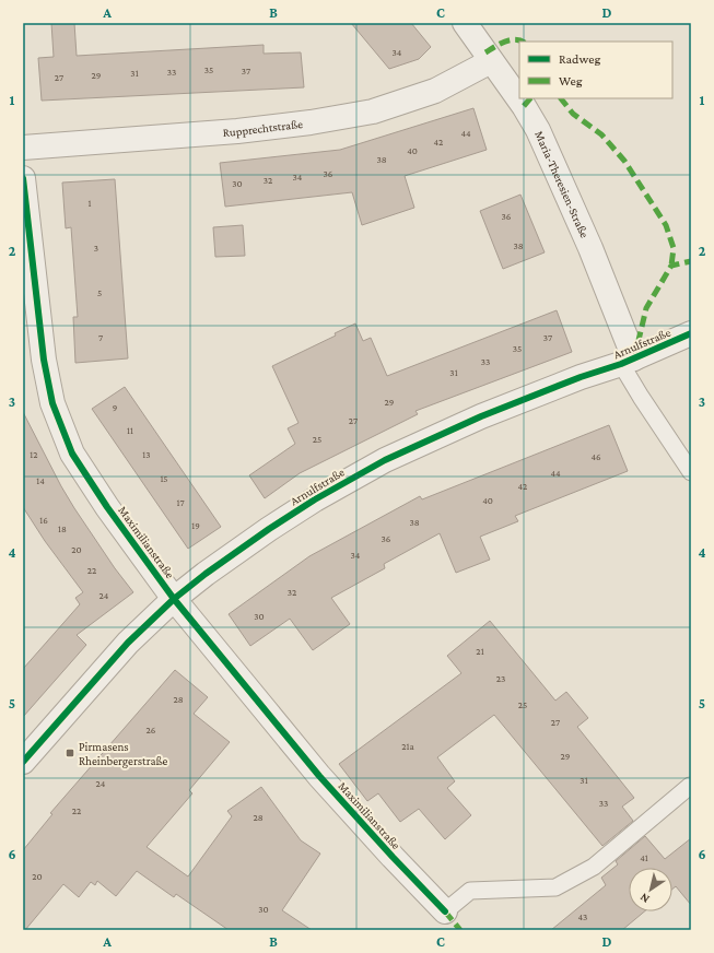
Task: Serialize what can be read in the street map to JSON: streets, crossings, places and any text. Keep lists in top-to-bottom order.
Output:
{
  "streets": {
    "street": [
      "Rupprechtstraße",
      "Maria-Theresien-Straße",
      "Arnulfstraße",
      "Maximilianstraße"
    ]
  },
  "crossings": [
    ["Rupprechtstraße", "Maria-Theresien-Straße"],
    ["Maria-Theresien-Straße", "Arnulfstraße"],
    ["Arnulfstraße", "Maximilianstraße"]
  ],
  "places": {
    "transit": ["Pirmasens Rheinbergerstraße"]
  },
  "house_numbers": [
    "34",
    "35",
    "37",
    "33",
    "31",
    "29",
    "27",
    "44",
    "42",
    "40",
    "38",
    "36",
    "34",
    "32",
    "30",
    "1",
    "36",
    "38",
    "3",
    "5",
    "7",
    "37",
    "35",
    "33",
    "31",
    "29",
    "9",
    "27",
    "11",
    "25",
    "12",
    "13",
    "46",
    "44",
    "15",
    "14",
    "42",
    "40",
    "17",
    "16",
    "38",
    "19",
    "18",
    "36",
    "20",
    "34",
    "22",
    "32",
    "24",
    "30",
    "21",
    "23",
    "28",
    "25",
    "27",
    "26",
    "21a",
    "29",
    "31",
    "24",
    "33",
    "22",
    "28",
    "41",
    "20",
    "30",
    "43"
  ],
  "legend": ["Radweg", "Weg"],
  "north": "bottom left",
  "grid": {
    "columns": [
      "A",
      "B",
      "C",
      "D"
    ],
    "rows": [
      "1",
      "2",
      "3",
      "4",
      "5",
      "6"
    ]
  }
}
